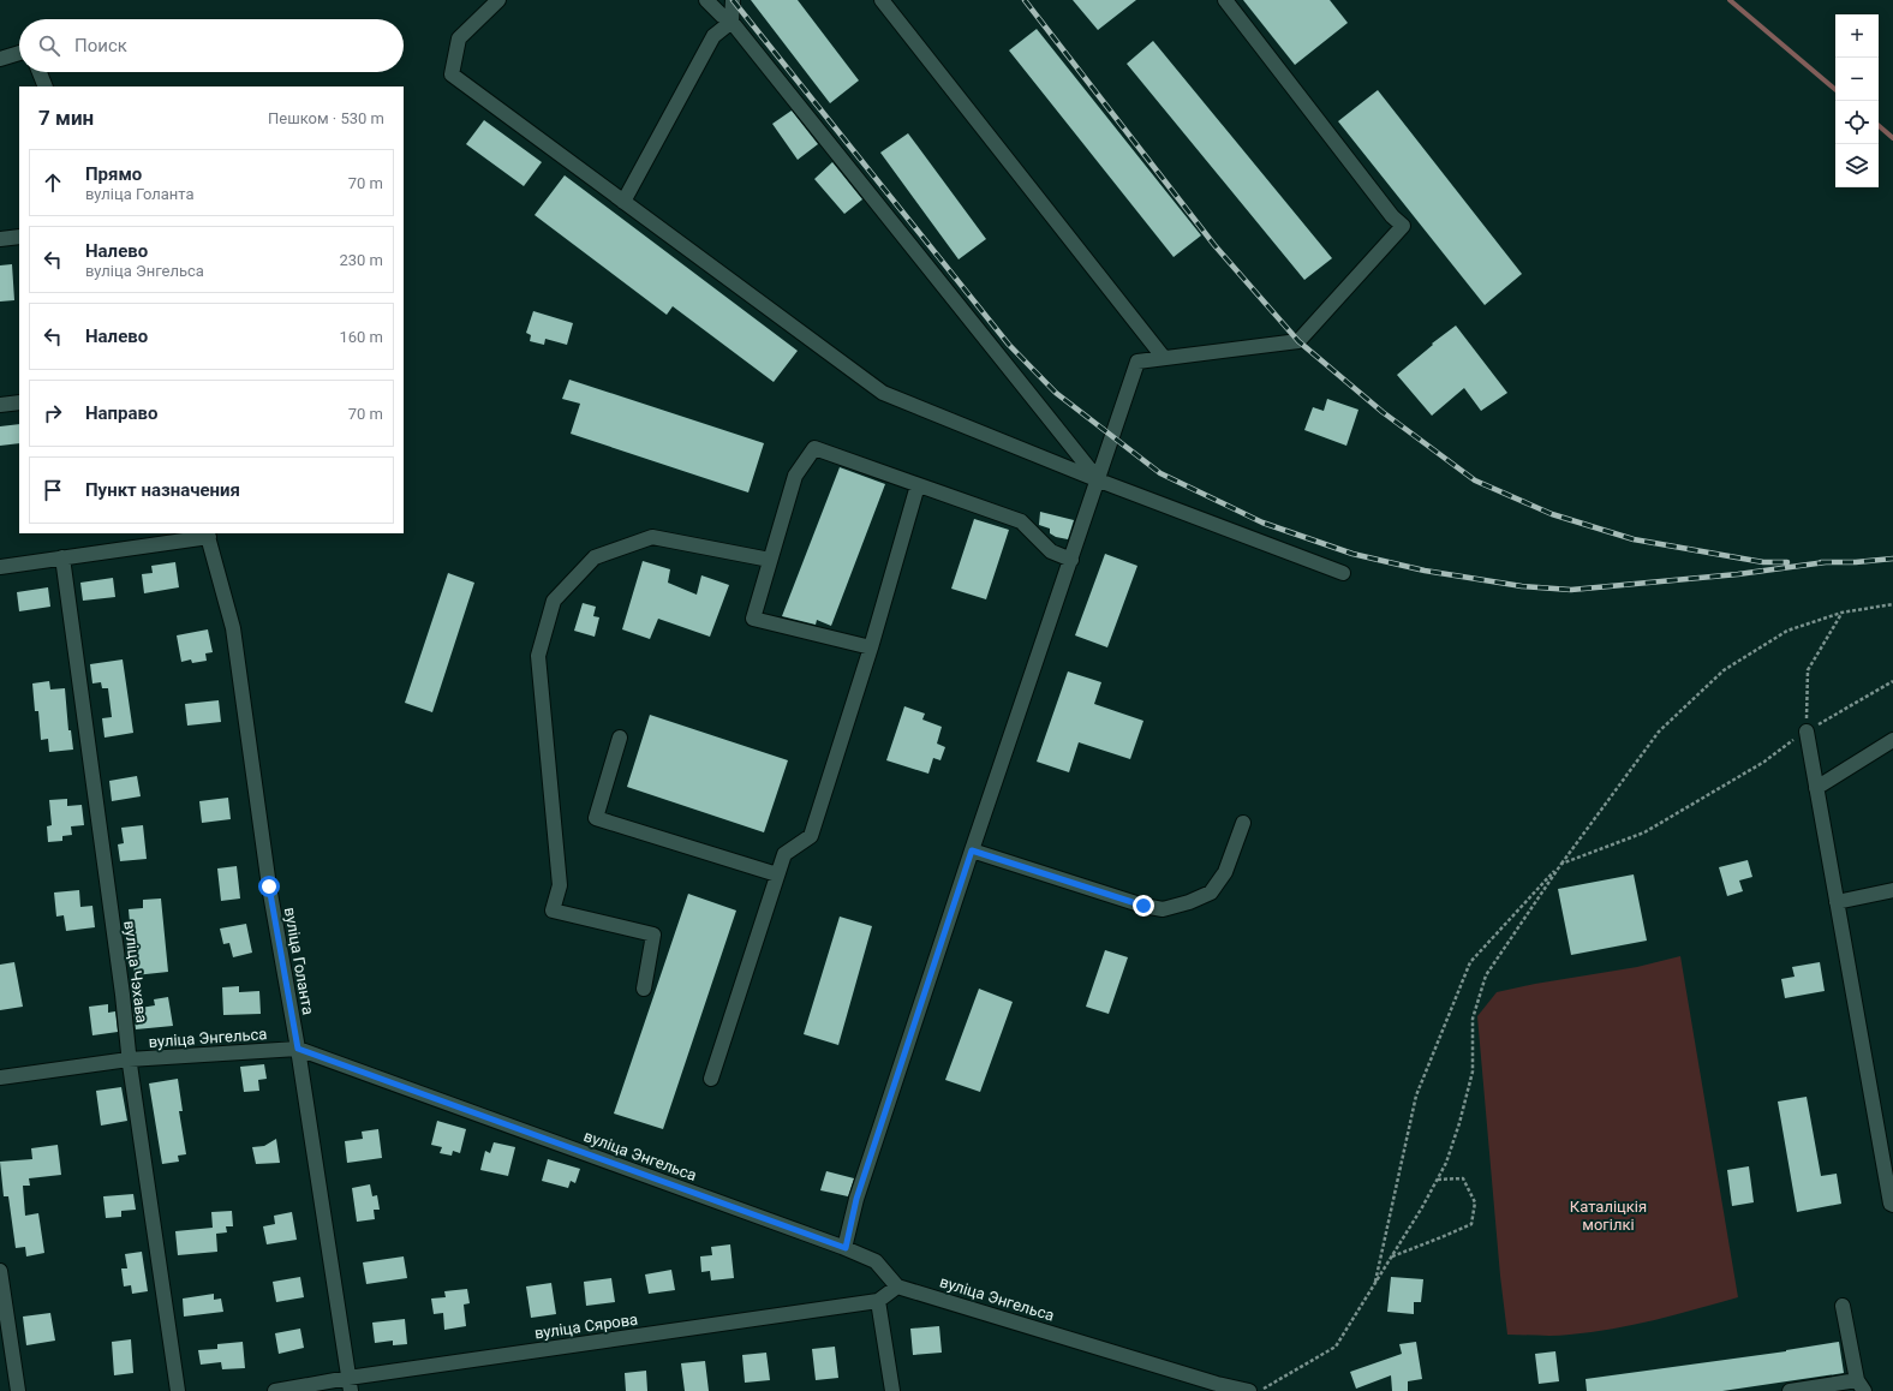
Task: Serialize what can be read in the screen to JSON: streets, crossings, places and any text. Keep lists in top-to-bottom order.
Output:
{
  "streets": {
    "street": [
      "вуліца Голанта",
      "вуліца Чэхава",
      "вуліца Энгельса",
      "вуліца Сярова"
    ]
  },
  "crossings": [
    ["вуліца Голанта", "вуліца Энгельса"],
    ["вуліца Голанта", "вуліца Сярова"],
    ["вуліца Чэхава", "вуліца Энгельса"],
    ["вуліца Энгельса", "вуліца Сярова"]
  ],
  "parks": ["Каталіцкія могілкі"],
  "page": {
    "map_buttons": ["+", "−"],
    "search": "Поиск",
    "heading": ["7 мин", "Пешком · 530 m"],
    "list": [
      ["Прямо", "вуліца Голанта", "70 m"],
      ["Налево", "вуліца Энгельса", "230 m"],
      ["Налево", "160 m"],
      ["Направо", "70 m"],
      "Пункт назначения"
    ]
  }
}
